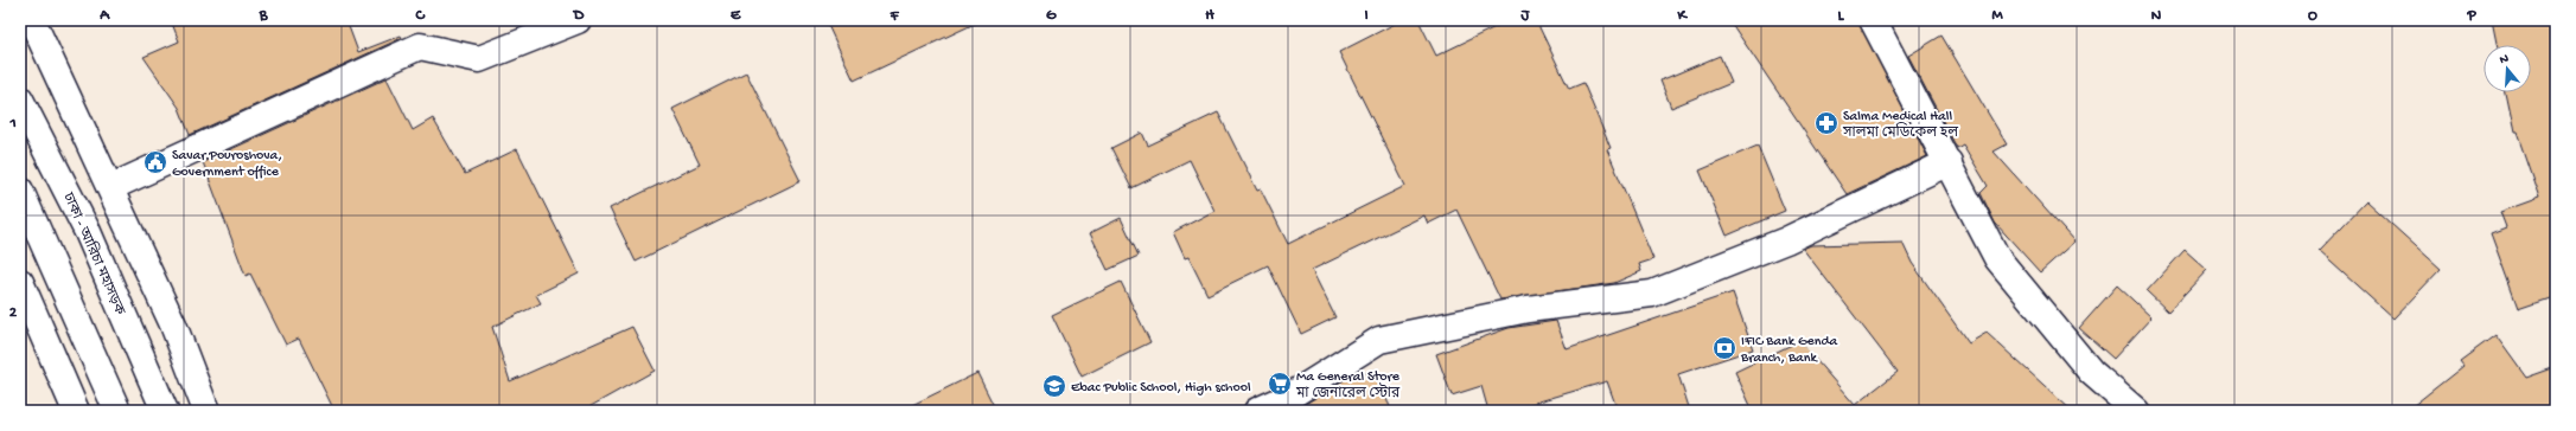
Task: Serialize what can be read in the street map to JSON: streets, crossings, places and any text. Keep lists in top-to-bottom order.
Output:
{
  "streets": {
    "main road": ["ঢাকা - আরিচা মহাসড়ক"]
  },
  "places": {
    "pharmacy": ["Salma Medical Hall সালমা মেডিকেল হল"],
    "public building": ["Savar Pouroshova, Government office"],
    "bank": ["IFIC Bank Genda Branch, Bank"],
    "supermarket": ["Ma General Store মা জেনারেল স্টোর"],
    "school or university": ["Ebac Public School, High school"]
  },
  "north": "top",
  "grid": {
    "columns": [
      "A",
      "B",
      "C",
      "D",
      "E",
      "F",
      "G",
      "H",
      "I",
      "J",
      "K",
      "L",
      "M",
      "N",
      "O",
      "P"
    ],
    "rows": ["1", "2"]
  }
}
